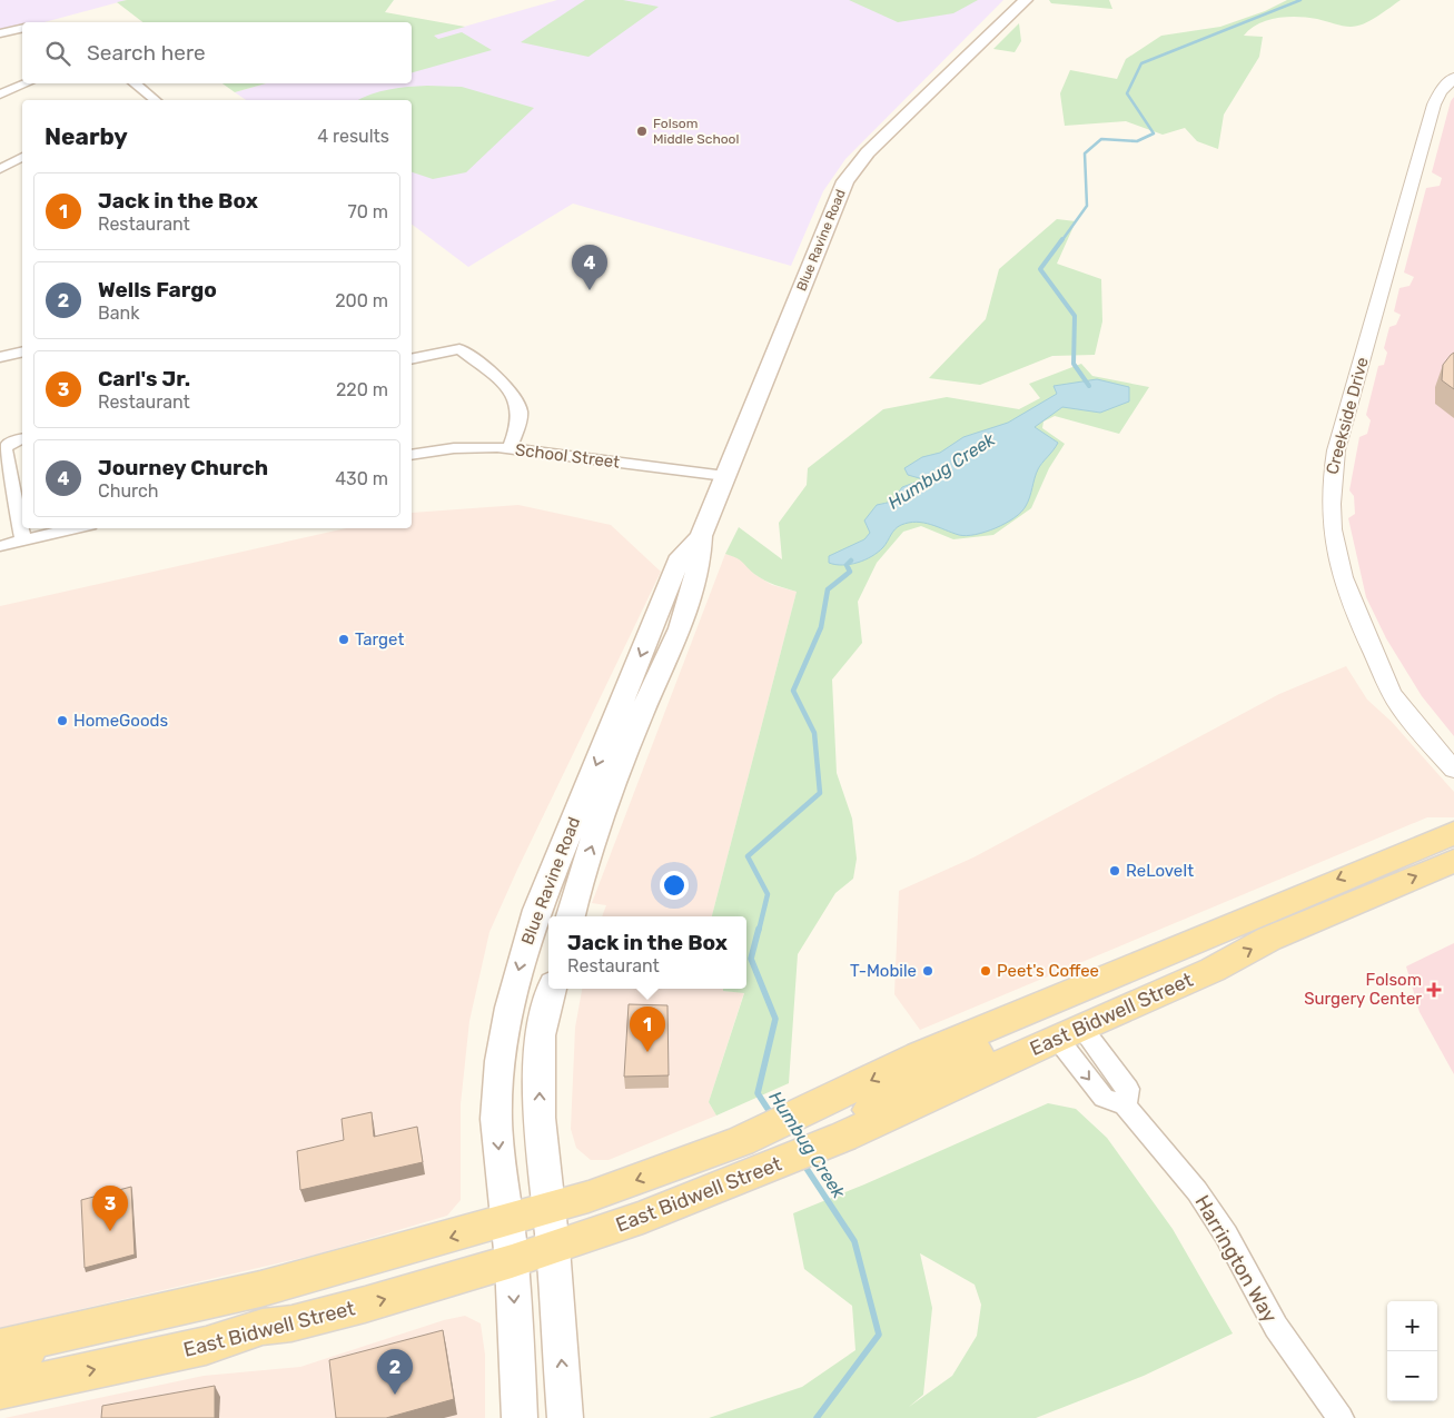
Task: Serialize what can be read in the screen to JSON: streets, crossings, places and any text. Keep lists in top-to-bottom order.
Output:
{
  "streets": {
    "main road": ["Blue Ravine Road", "East Bidwell Street"],
    "street": ["Creekside Drive", "School Street", "Harrington Way"]
  },
  "crossings": [
    ["Blue Ravine Road", "School Street"],
    ["Blue Ravine Road", "East Bidwell Street"],
    ["East Bidwell Street", "Harrington Way"]
  ],
  "water": ["Humbug Creek"],
  "places": {
    "other": [
      "Folsom Middle School",
      "Target",
      "HomeGoods",
      "ReLoveIt",
      "T-Mobile",
      "Peet's Coffee"
    ],
    "health": ["Folsom Surgery Center"]
  },
  "page": {
    "search": "Search here",
    "heading": ["Nearby", "4 results"],
    "list": [
      {
        "mark": "1",
        "name": "Jack in the Box",
        "note": "Restaurant",
        "value": "70 m"
      },
      {
        "mark": "2",
        "name": "Wells Fargo",
        "note": "Bank",
        "value": "200 m"
      },
      {
        "mark": "3",
        "name": "Carl's Jr.",
        "note": "Restaurant",
        "value": "220 m"
      },
      {
        "mark": "4",
        "name": "Journey Church",
        "note": "Church",
        "value": "430 m"
      }
    ],
    "pins": [
      "4",
      "1",
      "3",
      "2"
    ],
    "popup": ["Jack in the Box", "Restaurant"],
    "map_buttons": ["+", "−"]
  }
}
